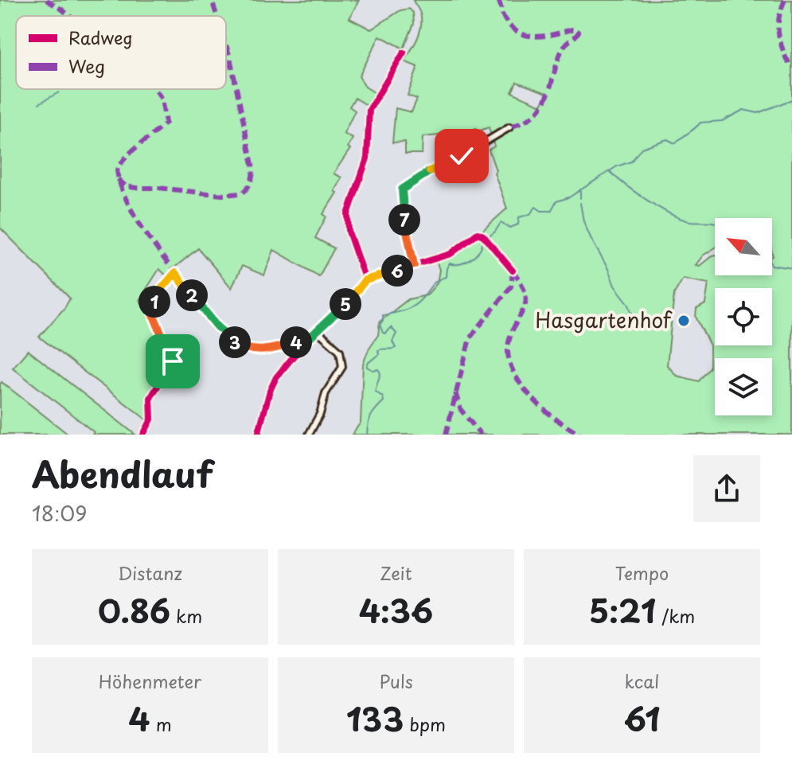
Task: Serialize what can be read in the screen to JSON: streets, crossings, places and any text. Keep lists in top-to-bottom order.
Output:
{
  "places": ["Hasgartenhof"],
  "legend": ["Radweg", "Weg"],
  "north": "top left",
  "page": {
    "pins": [
      "7",
      "6",
      "2",
      "1",
      "5",
      "3",
      "4"
    ],
    "heading": ["Abendlauf", "18:09"],
    "stats": [
      ["Distanz", "0.86 km"],
      ["Zeit", "4:36"],
      ["Tempo", "5:21 /km"],
      ["Höhenmeter", "4 m"],
      ["Puls", "133 bpm"],
      ["kcal", "61"]
    ]
  }
}
